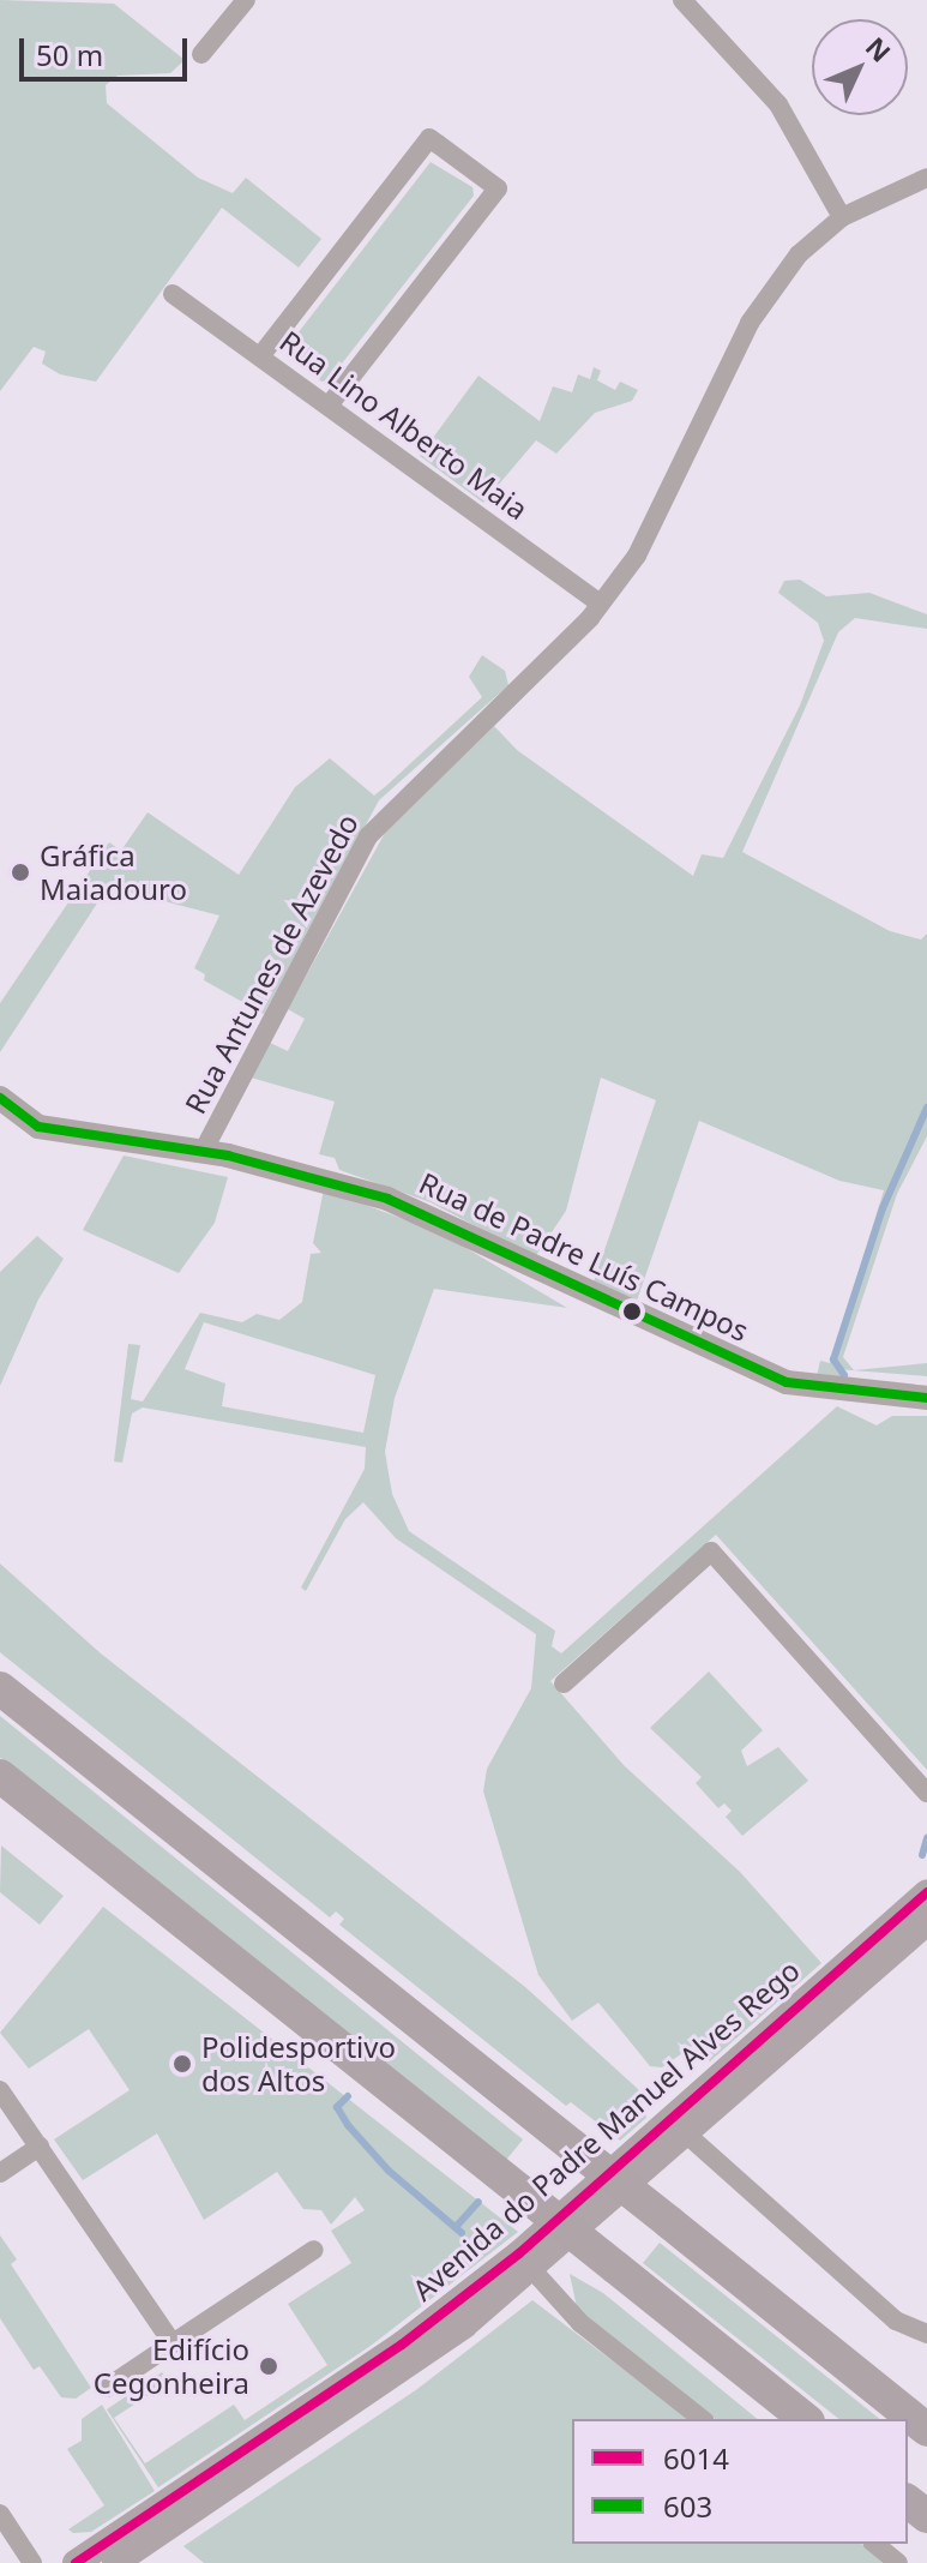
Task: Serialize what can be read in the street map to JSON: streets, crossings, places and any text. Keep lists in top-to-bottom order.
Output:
{
  "streets": {
    "main road": ["Avenida do Padre Manuel Alves Rego"],
    "street": ["Rua Lino Alberto Maia", "Rua Antunes de Azevedo", "Rua de Padre Luís Campos"]
  },
  "crossings": [
    ["Rua Lino Alberto Maia", "Rua Antunes de Azevedo"],
    ["Rua Antunes de Azevedo", "Rua de Padre Luís Campos"]
  ],
  "places": ["Gráfica Maiadouro", "Polidesportivo dos Altos", "Edifício Cegonheira"],
  "lines": ["transit line 603", "transit line 6014"],
  "legend": ["6014", "603"],
  "scale_bar": "50 m",
  "north": "top right"
}
